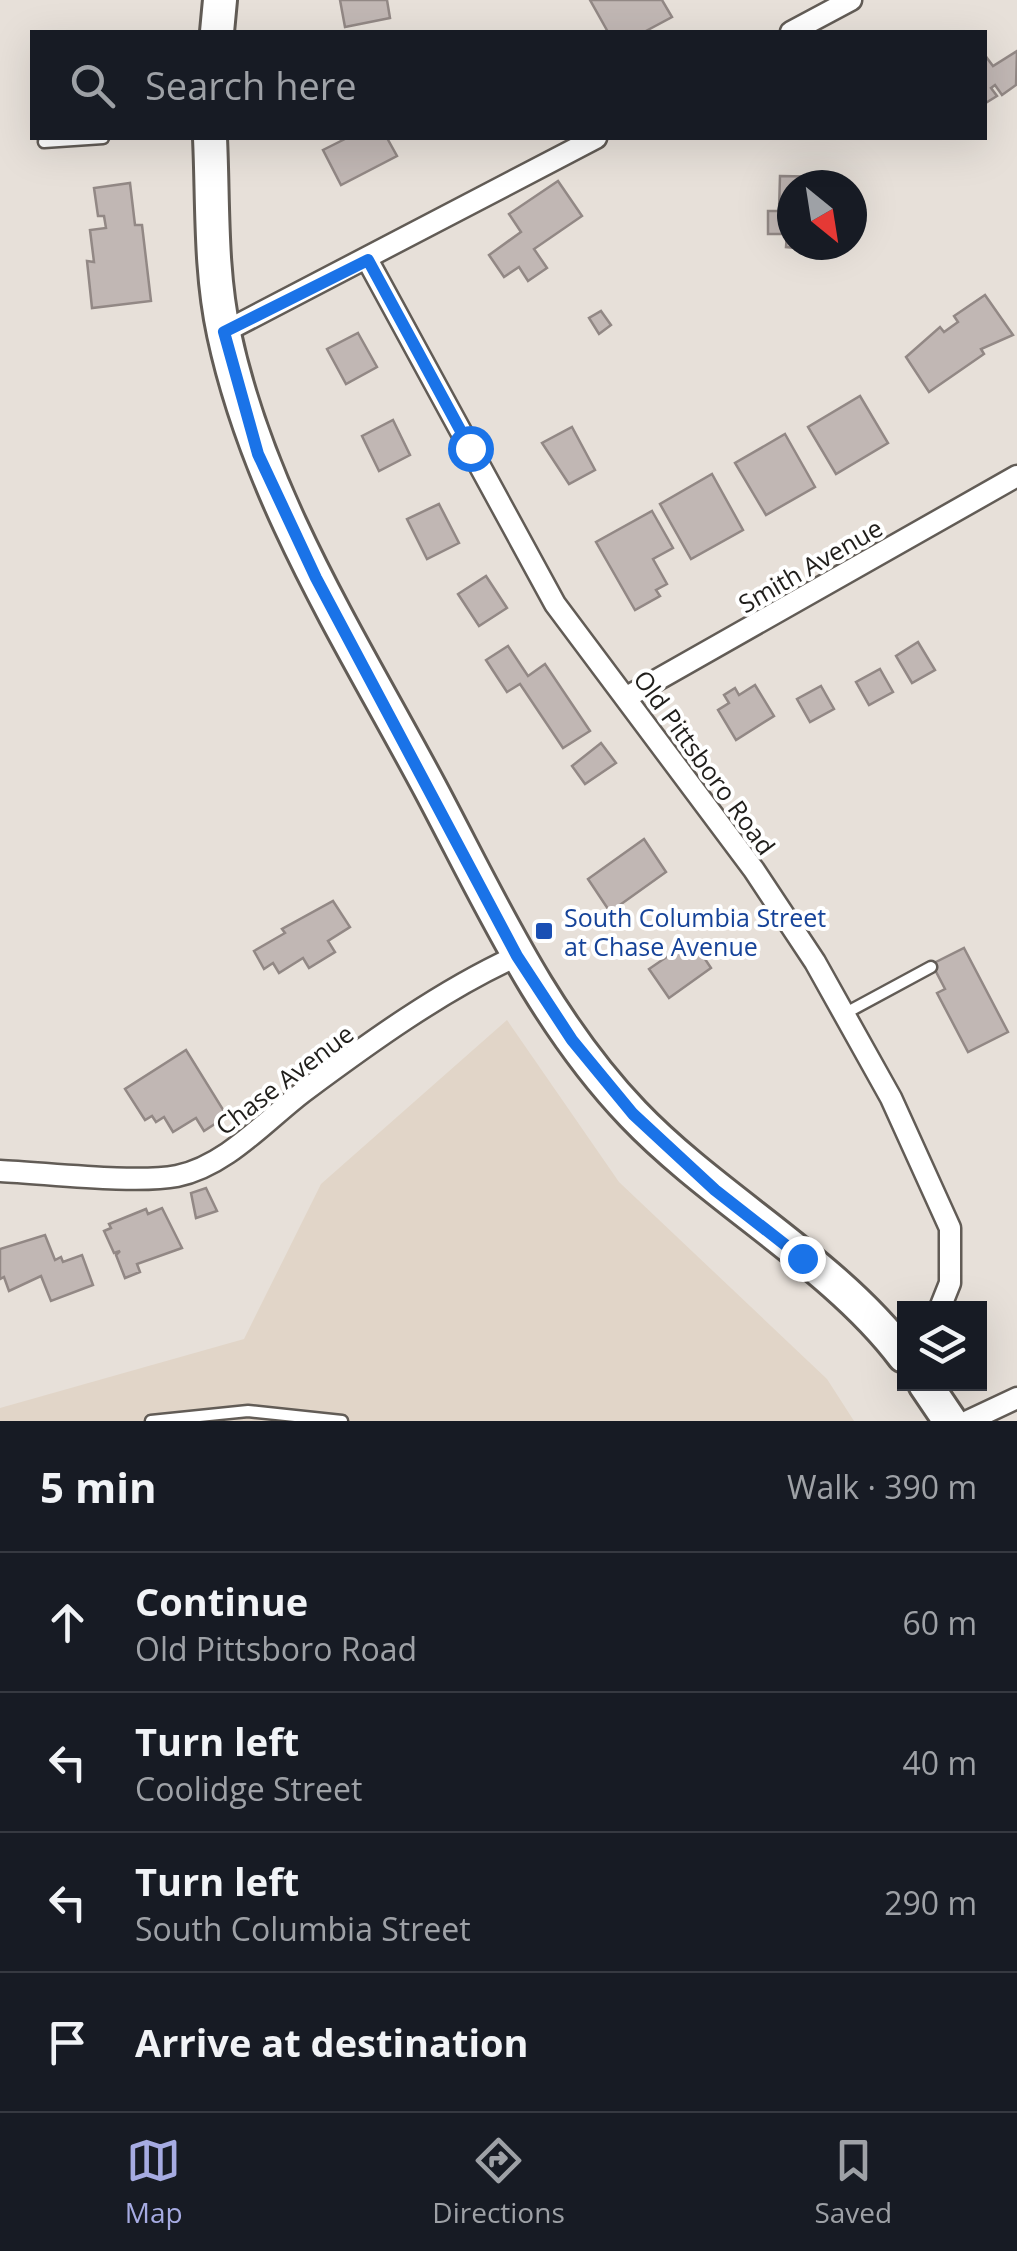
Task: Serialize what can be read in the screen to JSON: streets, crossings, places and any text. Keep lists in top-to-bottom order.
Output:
{
  "streets": {
    "street": ["Smith Avenue", "Old Pittsboro Road", "Chase Avenue"]
  },
  "crossings": [
    ["Smith Avenue", "Old Pittsboro Road"]
  ],
  "places": {
    "transit": ["South Columbia Street at Chase Avenue"]
  },
  "north": "bottom right",
  "page": {
    "search": "Search here",
    "heading": ["5 min", "Walk · 390 m"],
    "list": [
      ["Continue", "Old Pittsboro Road", "60 m"],
      ["Turn left", "Coolidge Street", "40 m"],
      ["Turn left", "South Columbia Street", "290 m"],
      "Arrive at destination"
    ],
    "nav": ["Map", "Directions", "Saved"]
  }
}
